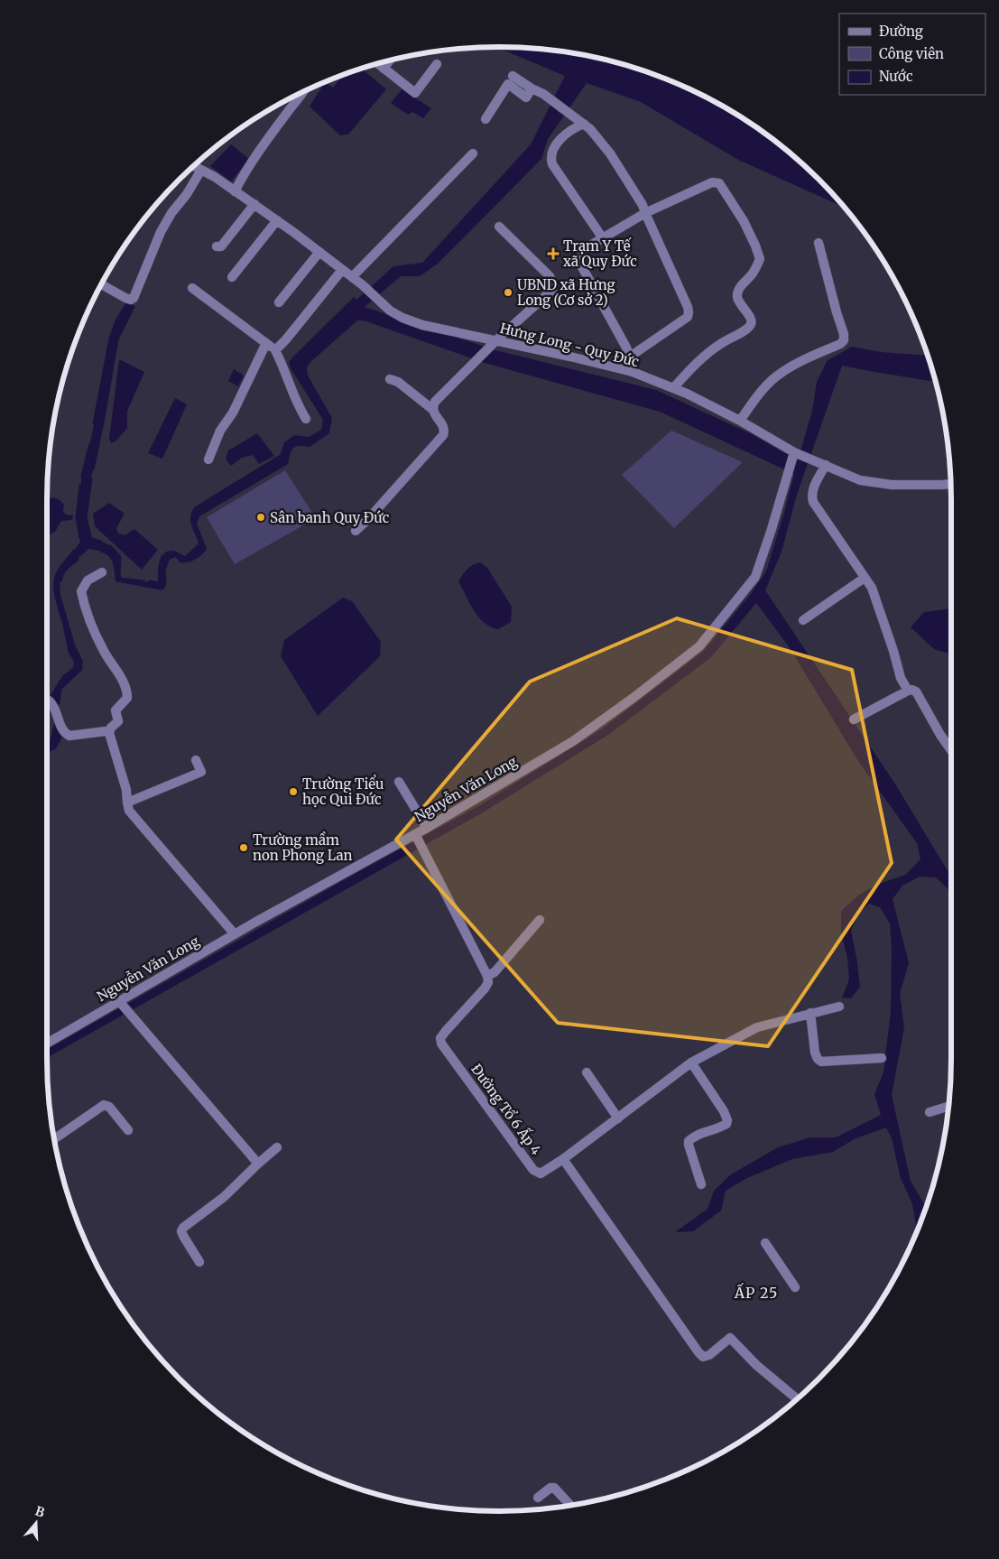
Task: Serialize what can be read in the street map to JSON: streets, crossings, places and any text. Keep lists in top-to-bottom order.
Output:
{
  "streets": {
    "street": ["Hưng Long - Quy Đức", "Nguyễn Văn Long", "Đường Tổ 6 Ấp 4"]
  },
  "crossings": [
    ["Hưng Long - Quy Đức", "Nguyễn Văn Long"]
  ],
  "districts": ["ẤP 25"],
  "places": {
    "health": ["Trạm Y Tế xã Quy Đức"],
    "other": [
      "UBND xã Hưng Long (Cơ sở 2)",
      "Sân banh Quy Đức",
      "Trường Tiểu học Qui Đức",
      "Trường mầm non Phong Lan"
    ]
  },
  "legend": ["Đường", "Công viên", "Nước"],
  "north": "top"
}
